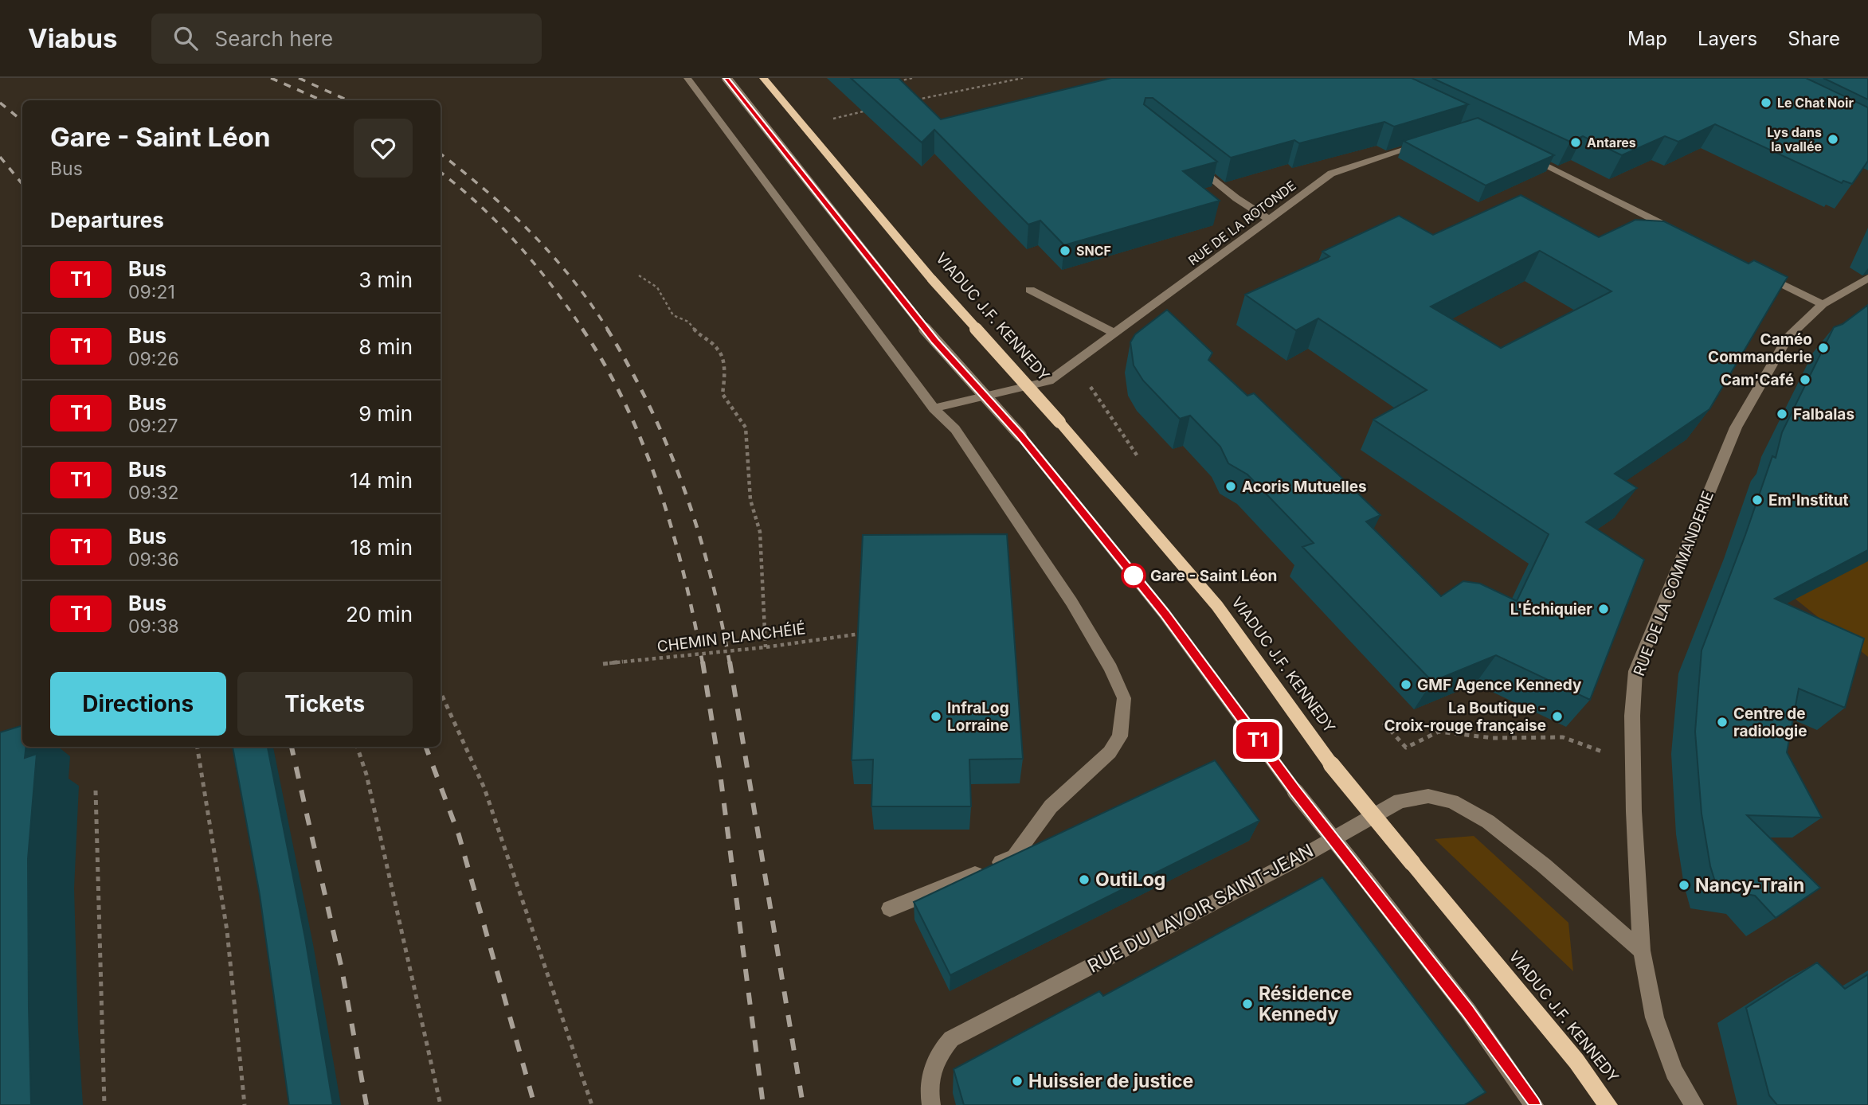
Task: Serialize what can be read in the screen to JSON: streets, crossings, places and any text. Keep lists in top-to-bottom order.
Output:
{
  "streets": {
    "main road": ["VIADUC J.F. KENNEDY"],
    "street": ["RUE DE LA ROTONDE", "RUE DE LA COMMANDERIE", "RUE DU LAVOIR SAINT-JEAN"],
    "path": ["CHEMIN PLANCHÉIÉ"]
  },
  "crossings": [
    ["RUE DE LA COMMANDERIE", "RUE DU LAVOIR SAINT-JEAN"]
  ],
  "places": [
    "Le Chat Noir",
    "Lys dans la vallée",
    "Antares",
    "SNCF",
    "Caméo Commanderie",
    "Cam'Café",
    "Falbalas",
    "Acoris Mutuelles",
    "Em'Institut",
    "Gare - Saint Léon",
    "L'Échiquier",
    "GMF Agence Kennedy",
    "InfraLog Lorraine",
    "La Boutique - Croix-rouge française",
    "Centre de radiologie",
    "OutiLog",
    "Nancy-Train",
    "Résidence Kennedy",
    "Huissier de justice"
  ],
  "lines": ["bus line T1"],
  "page": {
    "header": "Viabus",
    "search": "Search here",
    "nav": ["Map", "Layers", "Share"],
    "on_map": "T1",
    "heading": [
      ["Gare - Saint Léon", "Bus"],
      "Departures"
    ],
    "list": [
      {
        "mark": "T1",
        "name": "Bus",
        "note": "09:21",
        "value": "3 min"
      },
      {
        "mark": "T1",
        "name": "Bus",
        "note": "09:26",
        "value": "8 min"
      },
      {
        "mark": "T1",
        "name": "Bus",
        "note": "09:27",
        "value": "9 min"
      },
      {
        "mark": "T1",
        "name": "Bus",
        "note": "09:32",
        "value": "14 min"
      },
      {
        "mark": "T1",
        "name": "Bus",
        "note": "09:36",
        "value": "18 min"
      },
      {
        "mark": "T1",
        "name": "Bus",
        "note": "09:38",
        "value": "20 min"
      }
    ],
    "buttons": ["Directions", "Tickets"]
  }
}
